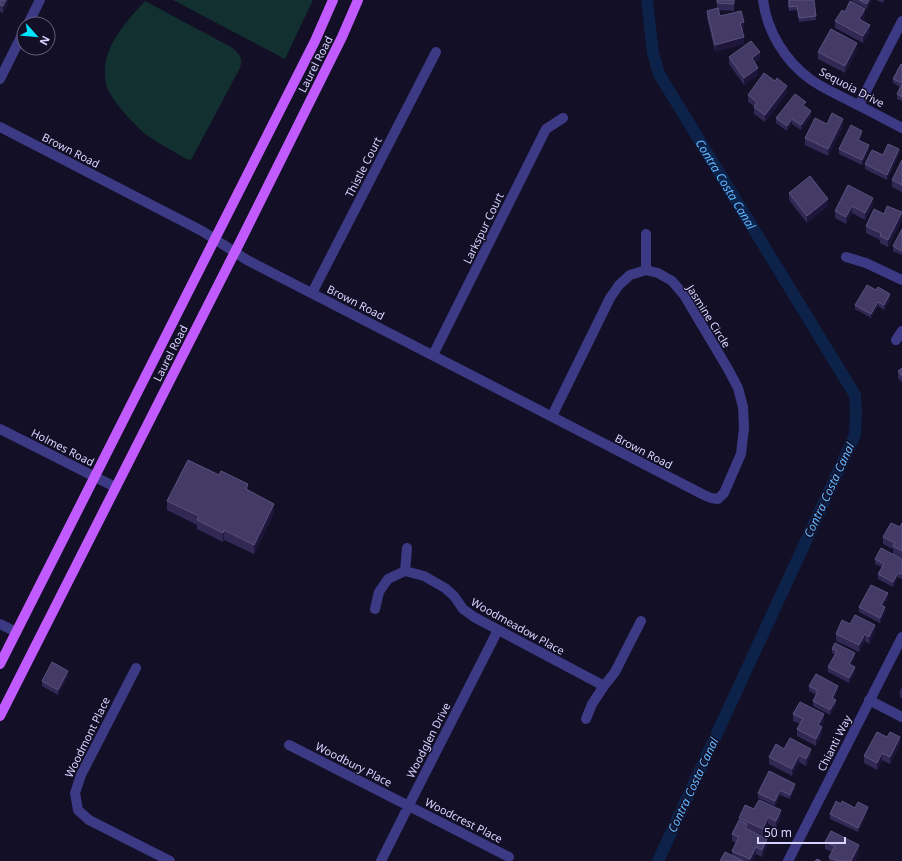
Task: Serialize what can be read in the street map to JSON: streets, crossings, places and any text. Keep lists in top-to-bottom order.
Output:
{
  "streets": {
    "main road": ["Laurel Road"],
    "street": [
      "Sequoia Drive",
      "Brown Road",
      "Thistle Court",
      "Larkspur Court",
      "Jasmine Circle",
      "Holmes Road",
      "Woodmeadow Place",
      "Woodmont Place",
      "Woodglen Drive",
      "Chianti Way",
      "Woodbury Place",
      "Woodcrest Place"
    ]
  },
  "crossings": [
    ["Laurel Road", "Brown Road"],
    ["Laurel Road", "Holmes Road"],
    ["Brown Road", "Thistle Court"],
    ["Brown Road", "Larkspur Court"],
    ["Brown Road", "Jasmine Circle"],
    ["Woodmeadow Place", "Woodglen Drive"],
    ["Woodglen Drive", "Woodbury Place"],
    ["Woodglen Drive", "Woodcrest Place"],
    ["Woodbury Place", "Woodcrest Place"]
  ],
  "water": ["Contra Costa Canal"],
  "scale_bar": "50 m",
  "north": "bottom right"
}
